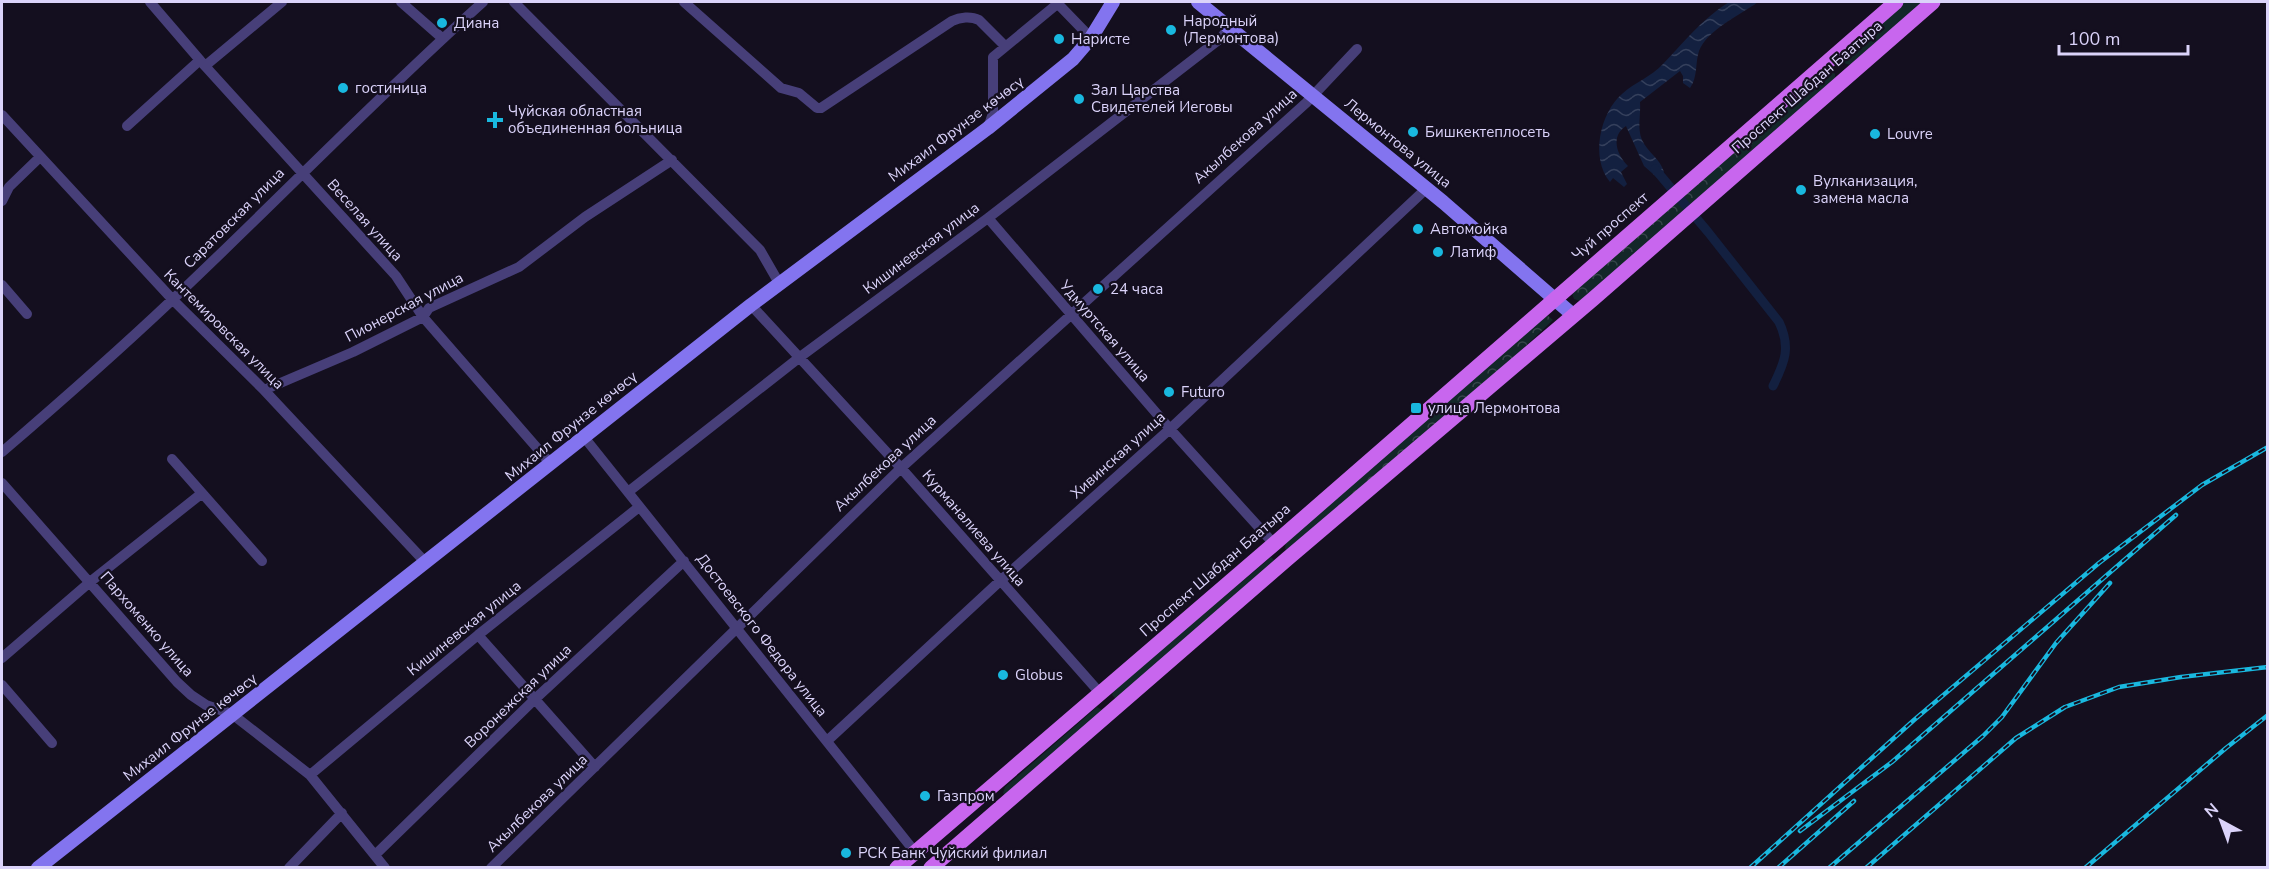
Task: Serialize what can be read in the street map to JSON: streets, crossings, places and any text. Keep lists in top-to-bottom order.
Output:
{
  "streets": {
    "main road": [
      "Проспект Шабдан Баатыра",
      "Михаил Фрунзе көчөсү",
      "Лермонтова улица",
      "Чуй проспект"
    ],
    "street": [
      "Акылбекова улица",
      "Саратовская улица",
      "Веселая улица",
      "Кишиневская улица",
      "Пионерская улица",
      "Кантемировская улица",
      "Удмуртская улица",
      "Хивинская улица",
      "Курманалиева улица",
      "Пархоменко улица",
      "Достоевского Федора улица",
      "Воронежская улица"
    ]
  },
  "crossings": [
    ["Проспект Шабдан Баатыра", "Лермонтова улица"],
    ["Проспект Шабдан Баатыра", "Чуй проспект"],
    ["Проспект Шабдан Баатыра", "Удмуртская улица"],
    ["Проспект Шабдан Баатыра", "Курманалиева улица"],
    ["Проспект Шабдан Баатыра", "Достоевского Федора улица"],
    ["Михаил Фрунзе көчөсү", "Веселая улица"],
    ["Михаил Фрунзе көчөсү", "Кантемировская улица"],
    ["Михаил Фрунзе көчөсү", "Курманалиева улица"],
    ["Михаил Фрунзе көчөсү", "Пархоменко улица"],
    ["Михаил Фрунзе көчөсү", "Достоевского Федора улица"],
    ["Акылбекова улица", "Лермонтова улица"],
    ["Акылбекова улица", "Удмуртская улица"],
    ["Акылбекова улица", "Курманалиева улица"],
    ["Акылбекова улица", "Достоевского Федора улица"],
    ["Лермонтова улица", "Чуй проспект"],
    ["Лермонтова улица", "Кишиневская улица"],
    ["Лермонтова улица", "Хивинская улица"],
    ["Саратовская улица", "Веселая улица"],
    ["Саратовская улица", "Кантемировская улица"],
    ["Веселая улица", "Пионерская улица"],
    ["Кишиневская улица", "Удмуртская улица"],
    ["Кишиневская улица", "Курманалиева улица"],
    ["Кишиневская улица", "Пархоменко улица"],
    ["Кишиневская улица", "Достоевского Федора улица"],
    ["Пионерская улица", "Кантемировская улица"],
    ["Удмуртская улица", "Хивинская улица"],
    ["Хивинская улица", "Курманалиева улица"],
    ["Хивинская улица", "Достоевского Федора улица"],
    ["Пархоменко улица", "Воронежская улица"],
    ["Достоевского Федора улица", "Воронежская улица"]
  ],
  "places": {
    "other": [
      "Диана",
      "Народный (Лермонтова)",
      "Наристе",
      "гостиница",
      "Зал Царства Свидетелей Иеговы",
      "Бишкектеплосеть",
      "Louvre",
      "Вулканизация, замена масла",
      "Автомойка",
      "Латиф",
      "24 часа",
      "Futuro",
      "Globus",
      "Газпром",
      "РСК Банк Чуйский филиал"
    ],
    "health": ["Чуйская областная объединенная больница"],
    "transit": ["улица Лермонтова"]
  },
  "scale_bar": "100 m",
  "north": "top left"
}
